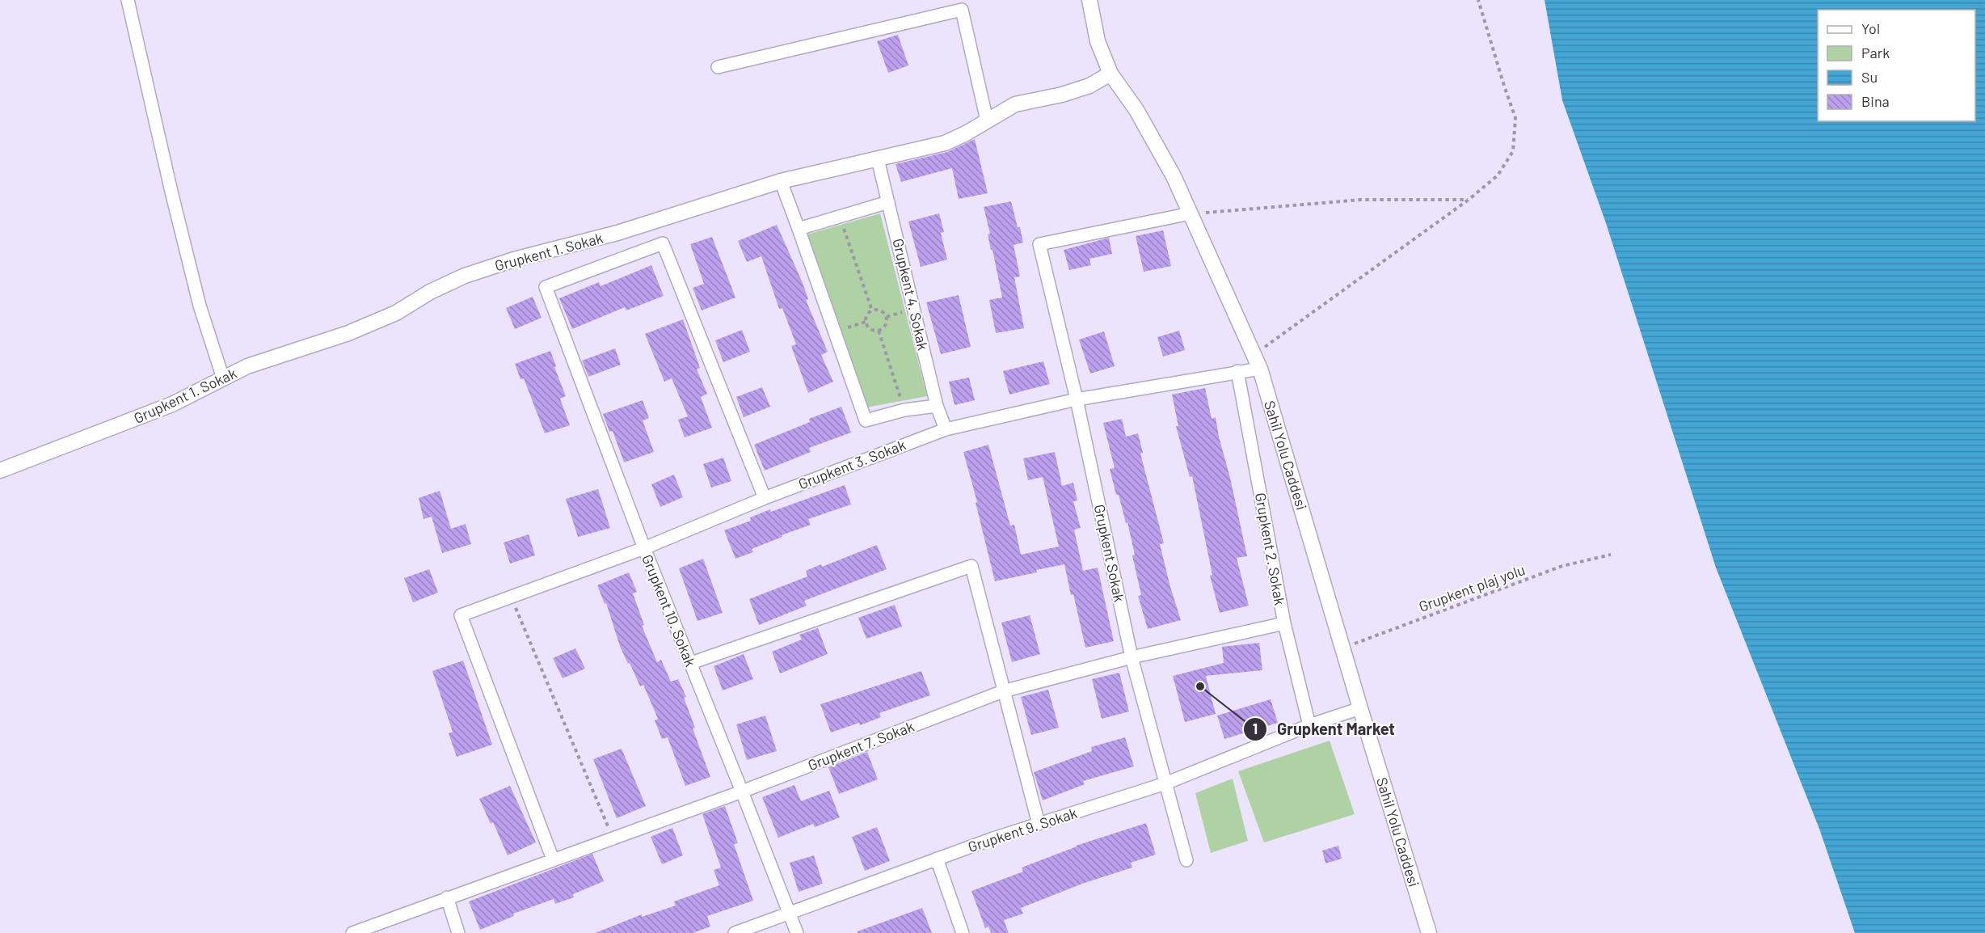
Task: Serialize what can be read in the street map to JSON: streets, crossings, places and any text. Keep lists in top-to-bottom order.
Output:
{
  "streets": {
    "street": [
      "Grupkent 1. Sokak",
      "Grupkent 4. Sokak",
      "Sahil Yolu Caddesi",
      "Grupkent 3. Sokak",
      "Grupkent 2. Sokak",
      "Grupkent Sokak",
      "Grupkent 10. Sokak",
      "Grupkent 7. Sokak",
      "Grupkent 9. Sokak"
    ],
    "path": ["Grupkent plaj yolu"]
  },
  "crossings": [
    ["Grupkent 1. Sokak", "Grupkent 4. Sokak"],
    ["Grupkent 1. Sokak", "Sahil Yolu Caddesi"],
    ["Grupkent 4. Sokak", "Grupkent 3. Sokak"],
    ["Sahil Yolu Caddesi", "Grupkent 3. Sokak"],
    ["Sahil Yolu Caddesi", "Grupkent Sokak"],
    ["Sahil Yolu Caddesi", "Grupkent plaj yolu"],
    ["Sahil Yolu Caddesi", "Grupkent 9. Sokak"],
    ["Grupkent 3. Sokak", "Grupkent 2. Sokak"],
    ["Grupkent 3. Sokak", "Grupkent Sokak"],
    ["Grupkent 3. Sokak", "Grupkent 10. Sokak"],
    ["Grupkent 3. Sokak", "Grupkent 7. Sokak"],
    ["Grupkent 2. Sokak", "Grupkent 7. Sokak"],
    ["Grupkent 2. Sokak", "Grupkent 9. Sokak"],
    ["Grupkent Sokak", "Grupkent 7. Sokak"],
    ["Grupkent Sokak", "Grupkent 9. Sokak"],
    ["Grupkent 10. Sokak", "Grupkent 7. Sokak"],
    ["Grupkent 10. Sokak", "Grupkent 9. Sokak"]
  ],
  "places": ["Grupkent Market"],
  "legend": [
    "Yol",
    "Park",
    "Su",
    "Bina"
  ]
}
